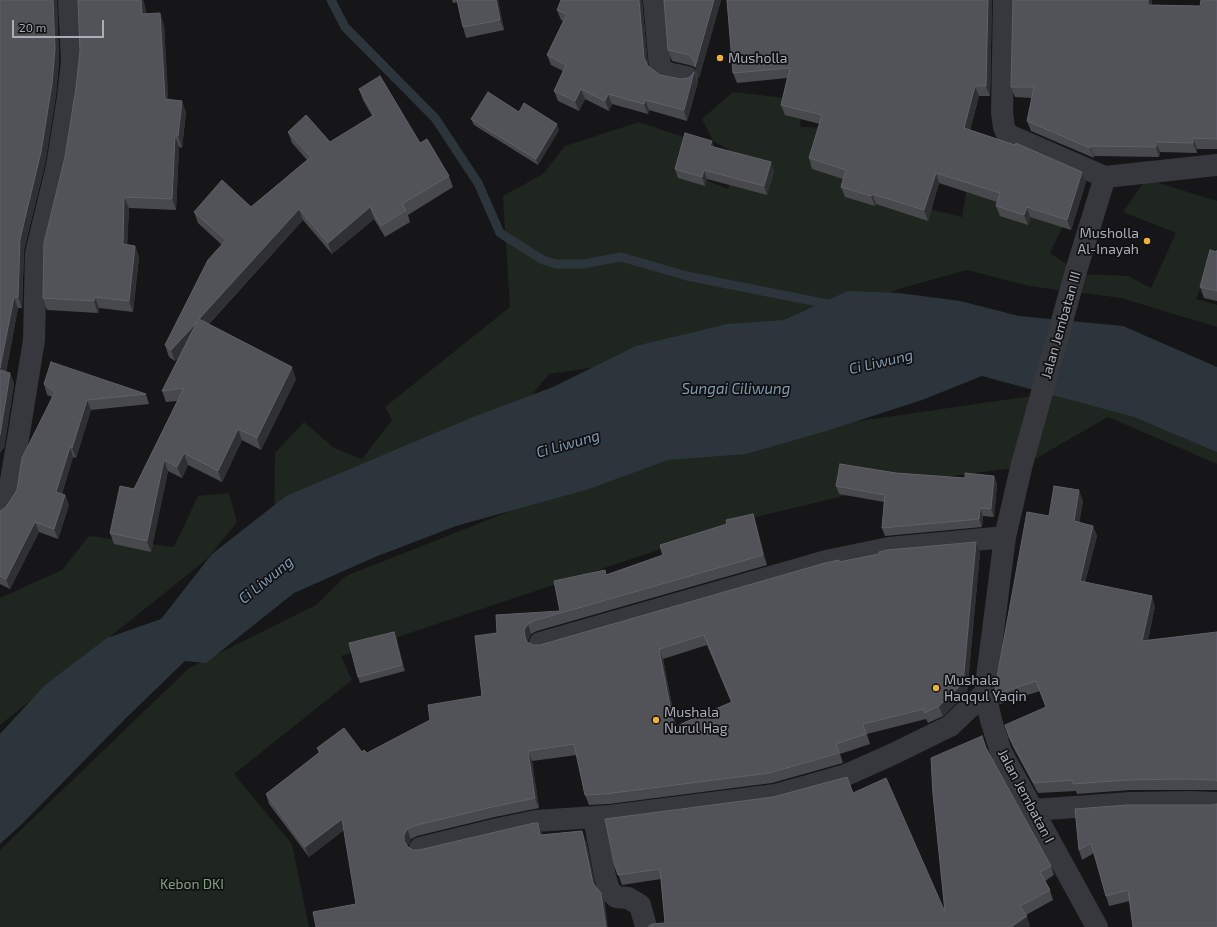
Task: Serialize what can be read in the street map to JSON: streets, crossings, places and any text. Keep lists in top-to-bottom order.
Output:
{
  "streets": {
    "street": ["Jalan Jembatan III", "Jalan Jembatan I"]
  },
  "crossings": [
    ["Jalan Jembatan III", "Jalan Jembatan I"]
  ],
  "water": ["Ci Liwung", "Sungai Ciliwung"],
  "parks": ["Kebon DKI"],
  "places": [
    "Musholla",
    "Musholla Al-Inayah",
    "Mushala Haqqul Yaqin",
    "Mushala Nurul Hag"
  ],
  "scale_bar": "20 m"
}
